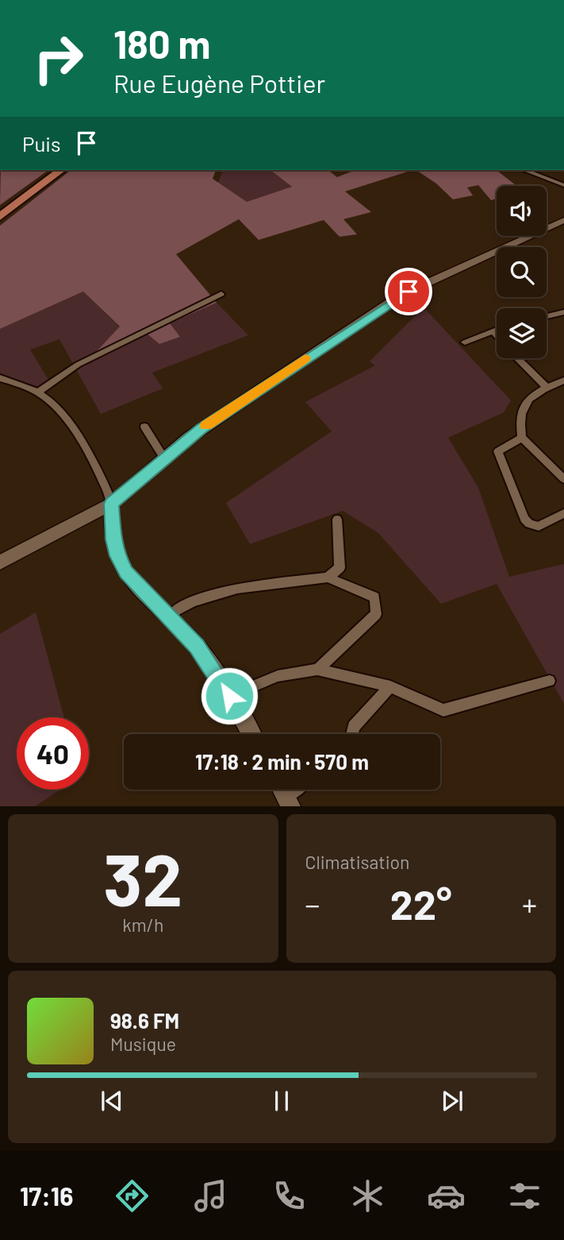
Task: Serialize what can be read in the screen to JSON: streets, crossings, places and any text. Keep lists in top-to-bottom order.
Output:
{
  "page": {
    "turn": ["180 m", "Rue Eugène Pottier"],
    "then": "Puis",
    "limit": "40",
    "trip": "17:18 · 2 min · 570 m",
    "tile": [
      ["32", "km/h"],
      "Climatisation"
    ],
    "heat": ["−", "22°", "+"],
    "song": ["98.6 FM", "Musique"],
    "tabs": "17:16"
  }
}
